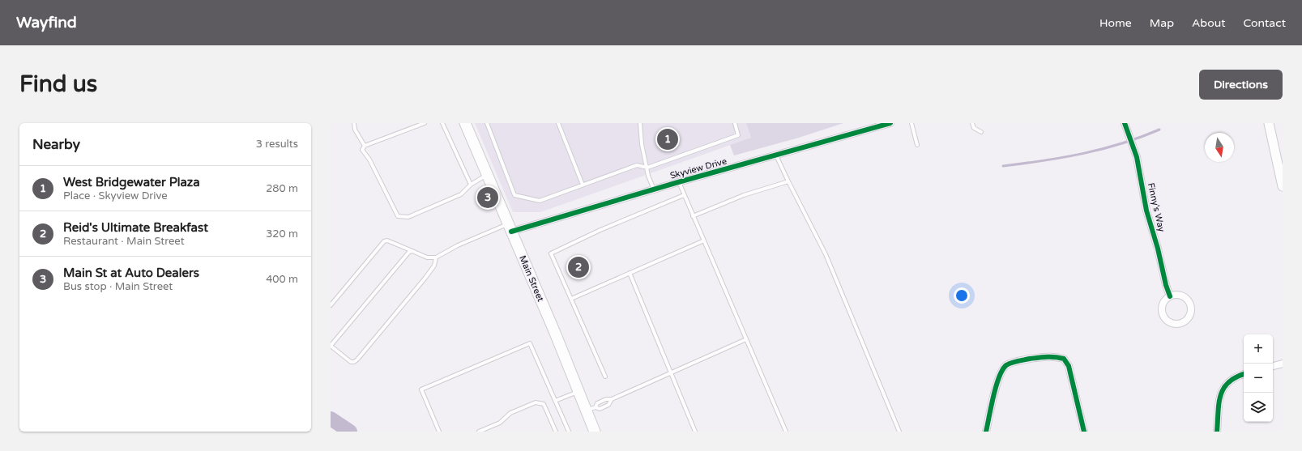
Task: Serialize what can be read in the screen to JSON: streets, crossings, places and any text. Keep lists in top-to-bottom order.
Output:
{
  "streets": {
    "main road": ["Main Street"],
    "street": ["Skyview Drive", "Finny's Way"]
  },
  "crossings": [
    ["Skyview Drive", "Main Street"]
  ],
  "north": "bottom",
  "page": {
    "header": "Wayfind",
    "nav": [
      "Home",
      "Map",
      "About",
      "Contact"
    ],
    "buttons": "Directions",
    "title": "Find us",
    "heading": ["Nearby", "3 results"],
    "pins": ["1", "3", "2"],
    "list": [
      {
        "mark": "1",
        "name": "West Bridgewater Plaza",
        "note": "Place · Skyview Drive",
        "value": "280 m"
      },
      {
        "mark": "2",
        "name": "Reid's Ultimate Breakfast",
        "note": "Restaurant · Main Street",
        "value": "320 m"
      },
      {
        "mark": "3",
        "name": "Main St at Auto Dealers",
        "note": "Bus stop · Main Street",
        "value": "400 m"
      }
    ],
    "map_buttons": ["+", "−"]
  }
}
